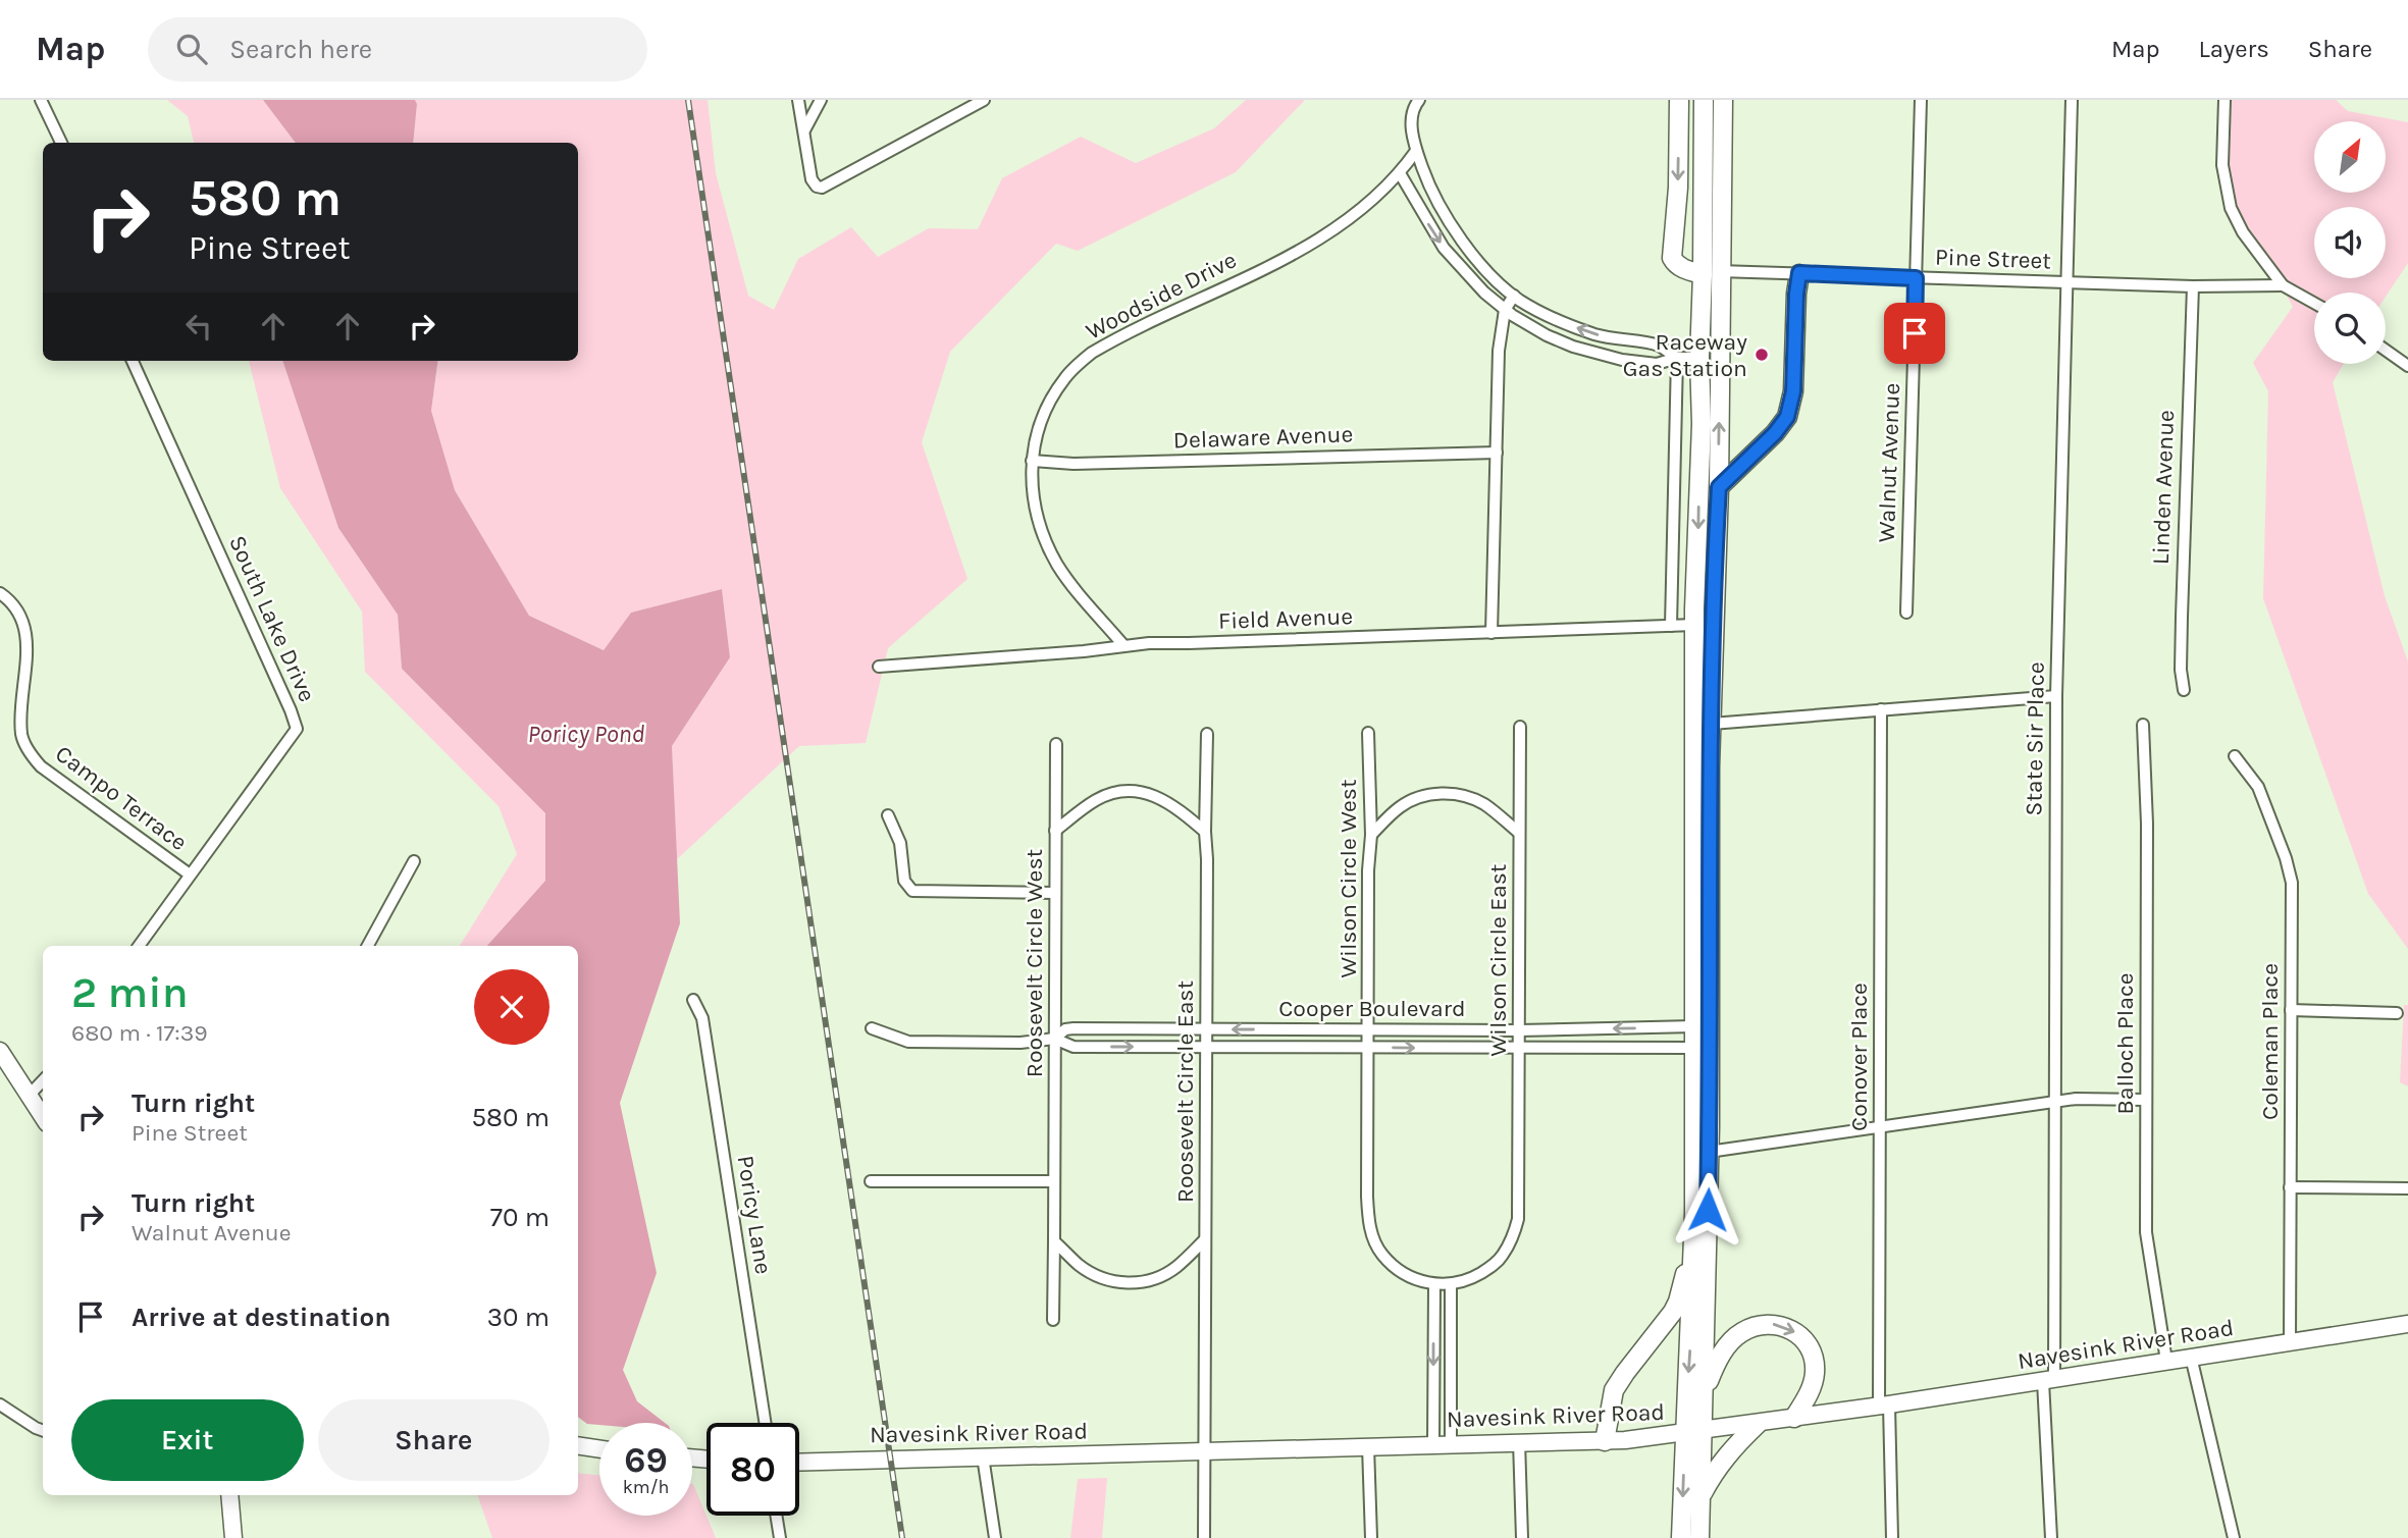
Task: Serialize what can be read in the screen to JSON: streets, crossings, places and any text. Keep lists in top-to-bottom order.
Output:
{
  "streets": {
    "main road": ["Navesink River Road"],
    "street": [
      "Pine Street",
      "Woodside Drive",
      "Delaware Avenue",
      "Walnut Avenue",
      "Linden Avenue",
      "South Lake Drive",
      "Field Avenue",
      "State Sir Place",
      "Campo Terrace",
      "Wilson Circle West",
      "Wilson Circle East",
      "Roosevelt Circle West",
      "Cooper Boulevard",
      "Coleman Place",
      "Balloch Place",
      "Conover Place",
      "Roosevelt Circle East",
      "Poricy Lane"
    ]
  },
  "crossings": [
    ["Pine Street", "Walnut Avenue"],
    ["Pine Street", "Linden Avenue"],
    ["Pine Street", "State Sir Place"],
    ["Woodside Drive", "Delaware Avenue"],
    ["Woodside Drive", "Field Avenue"],
    ["South Lake Drive", "Campo Terrace"],
    ["State Sir Place", "Navesink River Road"],
    ["Wilson Circle West", "Wilson Circle East"],
    ["Wilson Circle West", "Cooper Boulevard"],
    ["Wilson Circle East", "Cooper Boulevard"],
    ["Roosevelt Circle West", "Cooper Boulevard"],
    ["Cooper Boulevard", "Roosevelt Circle East"],
    ["Coleman Place", "Navesink River Road"],
    ["Balloch Place", "Navesink River Road"],
    ["Conover Place", "Navesink River Road"],
    ["Roosevelt Circle East", "Navesink River Road"]
  ],
  "water": ["Poricy Pond"],
  "places": ["Raceway Gas Station"],
  "north": "top right",
  "page": {
    "header": "Map",
    "search": "Search here",
    "nav": ["Map", "Layers", "Share"],
    "turn": ["580 m", "Pine Street"],
    "heading": ["2 min", "680 m · 17:39"],
    "list": [
      {
        "name": "Turn right",
        "note": "Pine Street",
        "value": "580 m"
      },
      {
        "name": "Turn right",
        "note": "Walnut Avenue",
        "value": "70 m"
      },
      {
        "name": "Arrive at destination",
        "value": "30 m"
      }
    ],
    "buttons": ["Exit", "Share"],
    "speed": "69 km/h",
    "limit": "80"
  }
}
